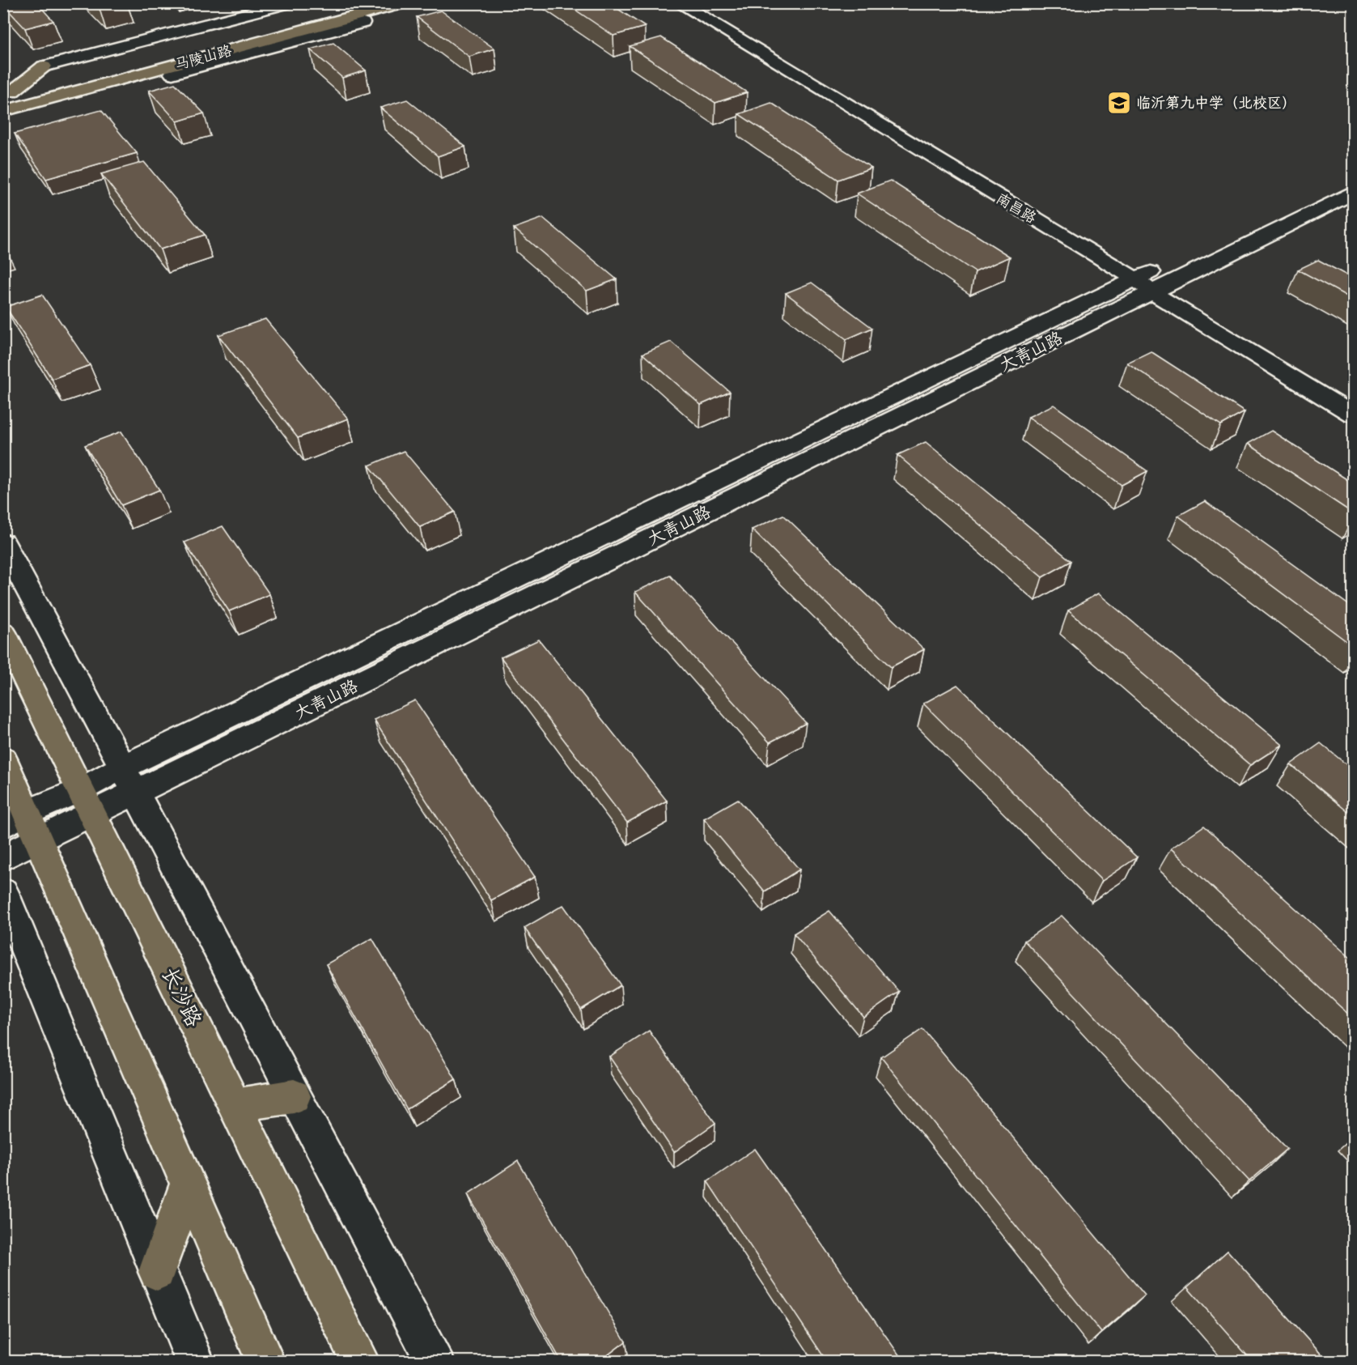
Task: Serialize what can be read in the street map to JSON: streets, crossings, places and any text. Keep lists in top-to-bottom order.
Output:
{
  "streets": {
    "main road": ["马陵山路", "长沙路"],
    "street": ["南昌路", "大青山路"]
  },
  "crossings": [
    ["南昌路", "大青山路"],
    ["大青山路", "长沙路"]
  ],
  "places": {
    "school or university": ["临沂第九中学（北校区）"]
  }
}
